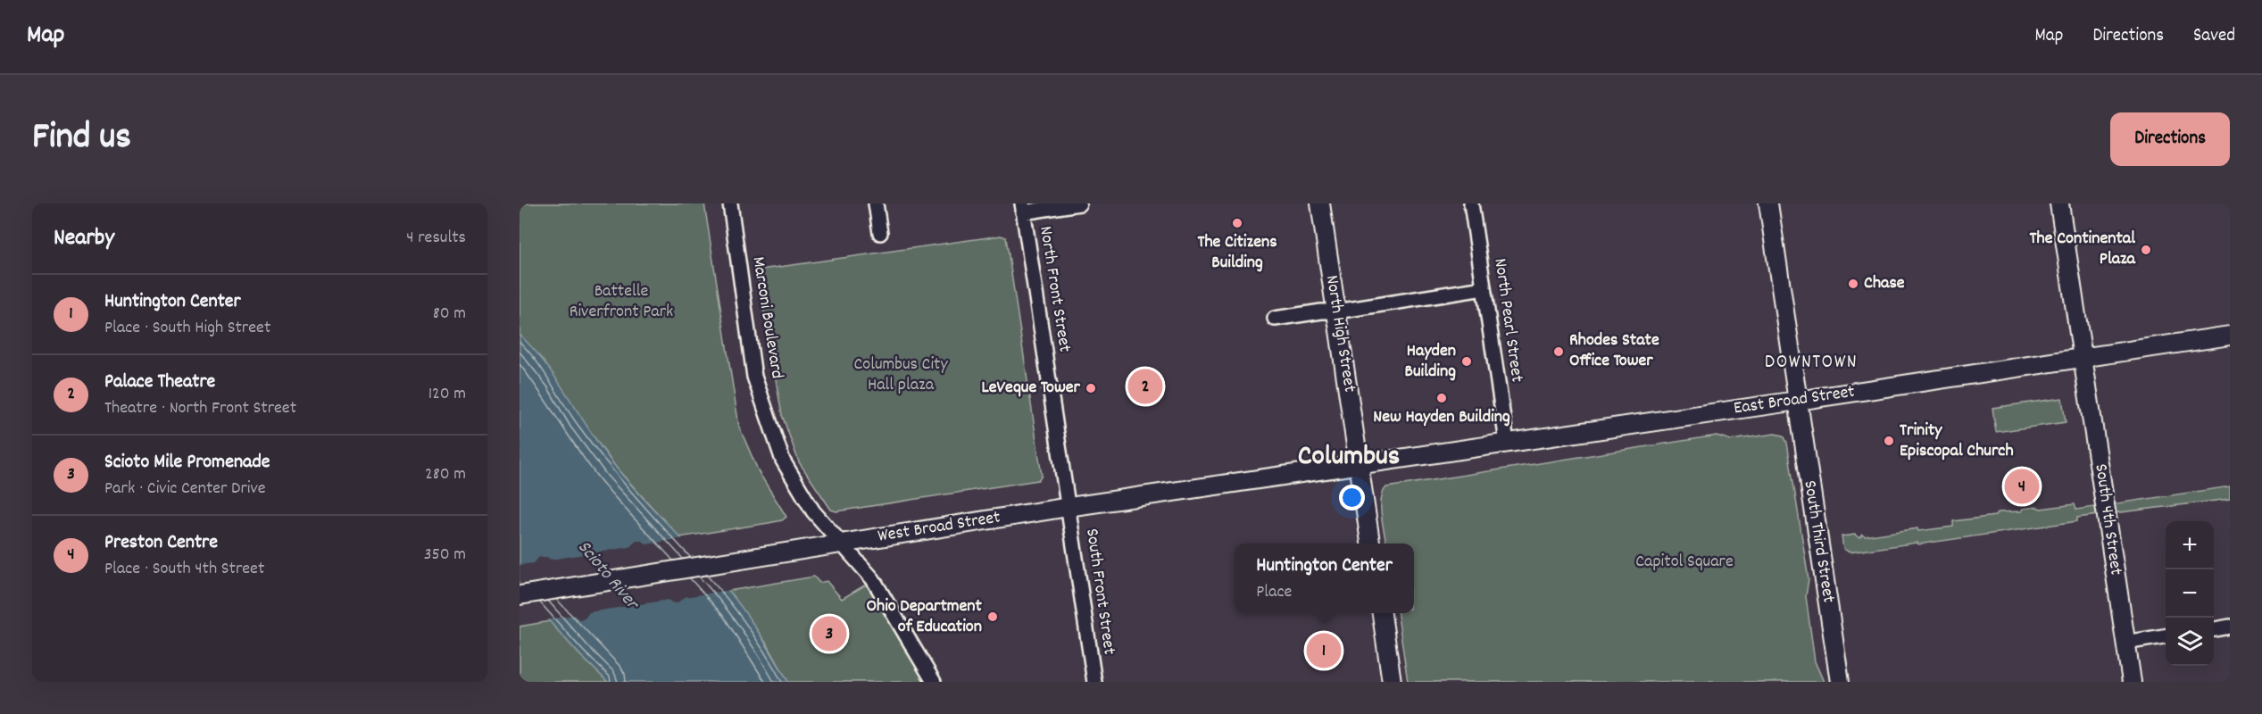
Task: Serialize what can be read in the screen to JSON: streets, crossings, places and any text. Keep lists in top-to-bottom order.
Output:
{
  "streets": {
    "main road": [
      "North High Street",
      "East Broad Street",
      "South 4th Street",
      "West Broad Street",
      "South Third Street"
    ],
    "street": [
      "North Front Street",
      "Marconi Boulevard",
      "North Pearl Street",
      "South Front Street"
    ]
  },
  "crossings": [
    ["North Front Street", "West Broad Street"],
    ["North Front Street", "South Front Street"],
    ["Marconi Boulevard", "West Broad Street"],
    ["North Pearl Street", "East Broad Street"],
    ["North High Street", "East Broad Street"],
    ["North High Street", "West Broad Street"],
    ["East Broad Street", "South 4th Street"],
    ["East Broad Street", "West Broad Street"],
    ["East Broad Street", "South Third Street"],
    ["West Broad Street", "South Front Street"]
  ],
  "districts": ["DOWNTOWN", "Columbus"],
  "water": ["Scioto River"],
  "parks": ["Battelle Riverfront Park", "Columbus City Hall plaza", "Capitol Square"],
  "places": [
    "The Citizens Building",
    "The Continental Plaza",
    "Chase",
    "Rhodes State Office Tower",
    "Hayden Building",
    "LeVeque Tower",
    "New Hayden Building",
    "Trinity Episcopal Church",
    "Ohio Department of Education"
  ],
  "page": {
    "header": "Map",
    "nav": ["Map", "Directions", "Saved"],
    "title": "Find us",
    "buttons": "Directions",
    "heading": ["Nearby", "4 results"],
    "list": [
      {
        "mark": "1",
        "name": "Huntington Center",
        "note": "Place · South High Street",
        "value": "80 m"
      },
      {
        "mark": "2",
        "name": "Palace Theatre",
        "note": "Theatre · North Front Street",
        "value": "120 m"
      },
      {
        "mark": "3",
        "name": "Scioto Mile Promenade",
        "note": "Park · Civic Center Drive",
        "value": "280 m"
      },
      {
        "mark": "4",
        "name": "Preston Centre",
        "note": "Place · South 4th Street",
        "value": "350 m"
      }
    ],
    "pins": [
      "2",
      "4",
      "3",
      "1"
    ],
    "map_buttons": ["+", "−"],
    "popup": ["Huntington Center", "Place"]
  }
}
